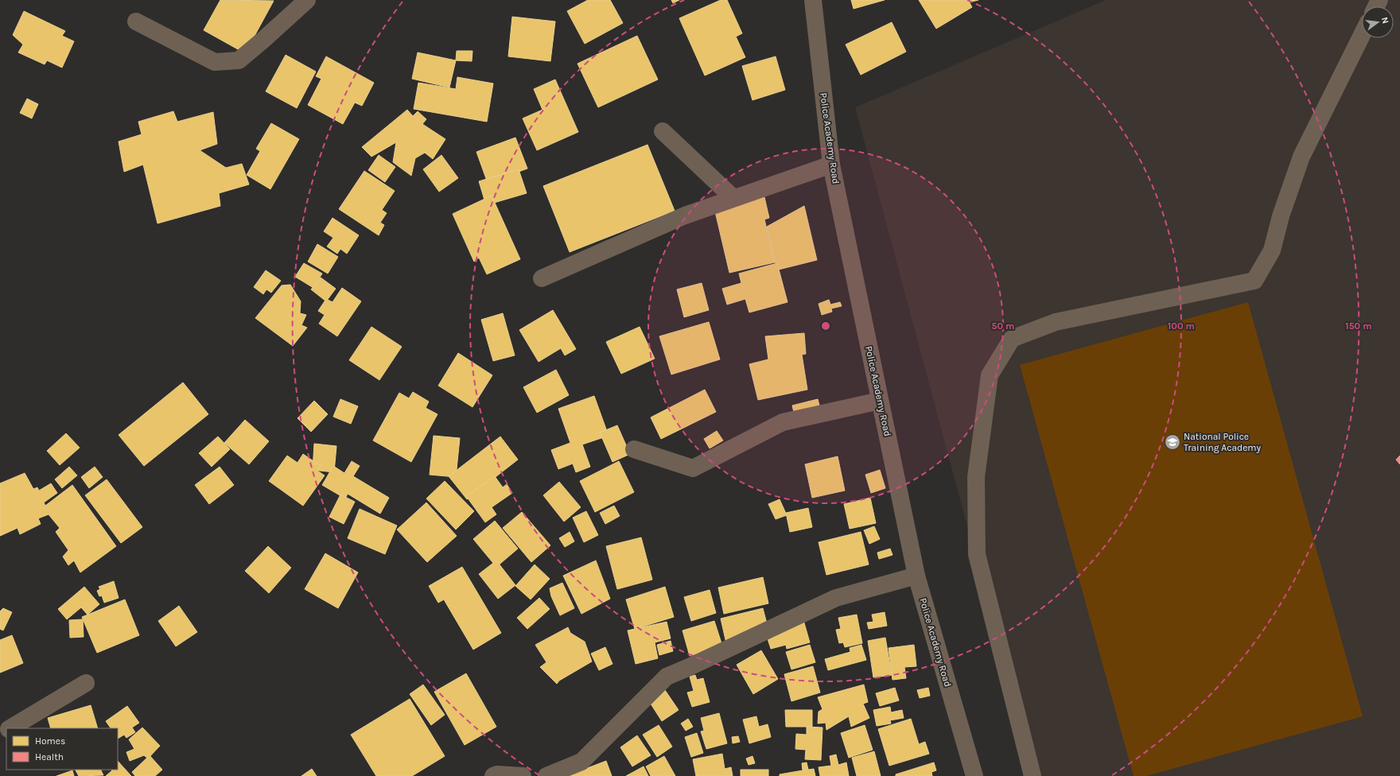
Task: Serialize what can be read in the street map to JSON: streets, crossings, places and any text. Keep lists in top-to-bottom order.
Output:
{
  "streets": {
    "street": ["Police Academy Road"]
  },
  "places": {
    "school or university": ["National Police Training Academy"]
  },
  "legend": ["Homes", "Health"],
  "north": "right",
  "rings": ["50 m", "100 m", "150 m"]
}
